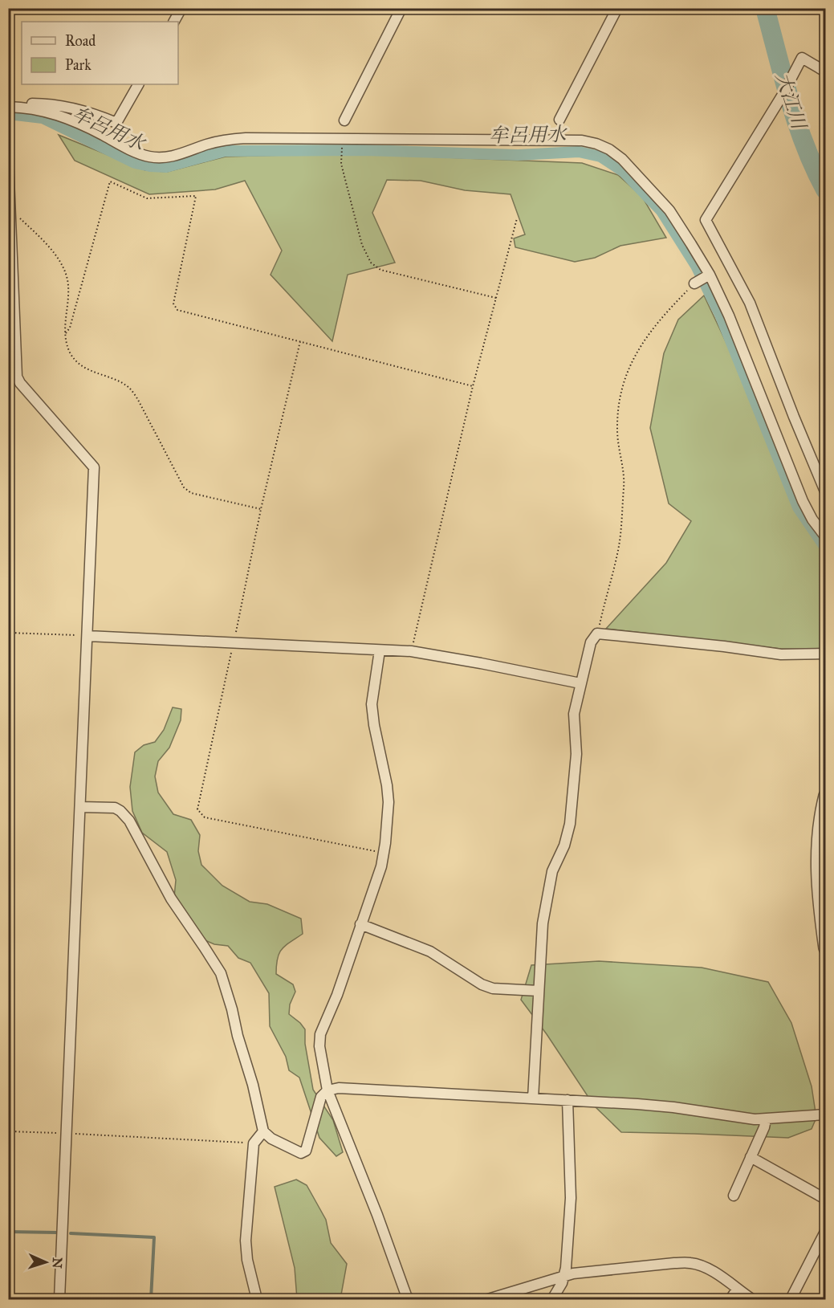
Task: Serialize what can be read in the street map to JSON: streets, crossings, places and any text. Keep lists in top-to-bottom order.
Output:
{
  "water": ["大江川", "牟呂用水"],
  "legend": ["Road", "Park"],
  "north": "right"
}
